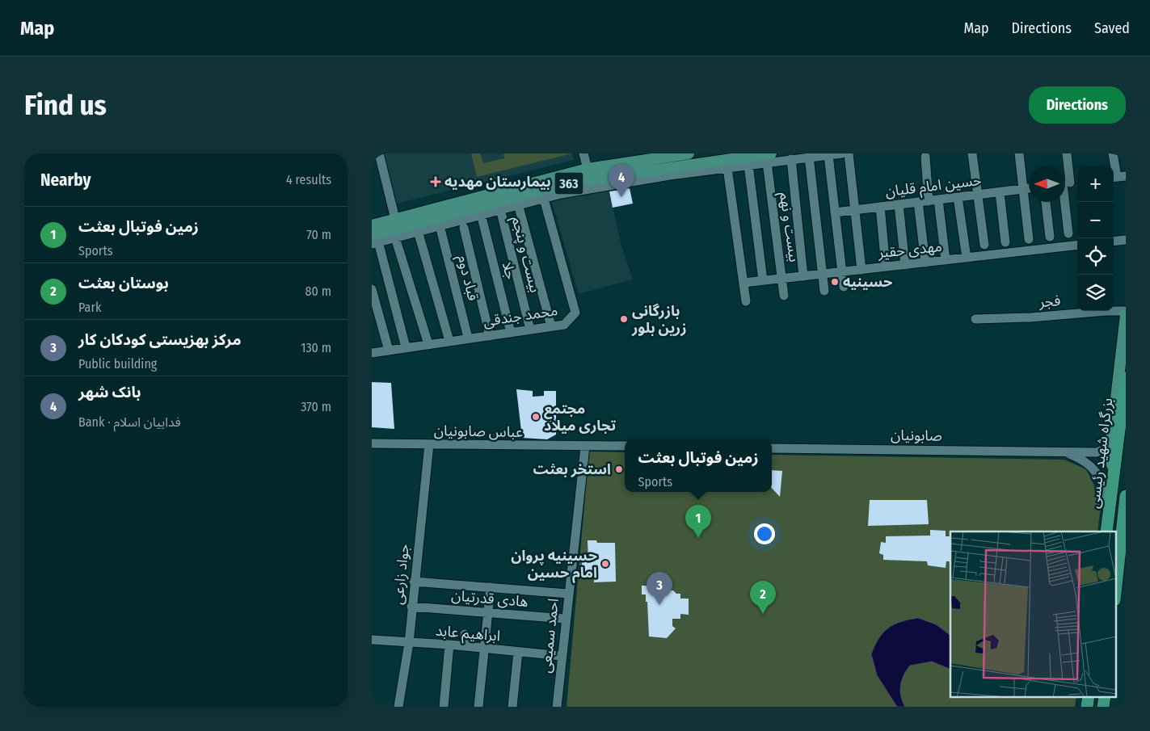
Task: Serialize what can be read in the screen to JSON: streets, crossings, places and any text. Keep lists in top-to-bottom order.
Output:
{
  "streets": {
    "highway": ["بزرگراه شهید رئیسی"],
    "main road": ["363"],
    "street": [
      "حسین امام قلیان",
      "بیست و نهم",
      "مهدی حقیر",
      "بیست و پنجم",
      "جلا",
      "قباد دوم",
      "فجر",
      "محمد جندقی",
      "عباس صابونیان",
      "صابونیان",
      "جواد زارعی",
      "هادی قدرتیان",
      "ابراهیم عابد",
      "احمد سمیعی"
    ]
  },
  "crossings": [
    ["363", "بیست و نهم"],
    ["363", "محمد جندقی"],
    ["بیست و نهم", "مهدی حقیر"],
    ["بیست و پنجم", "محمد جندقی"],
    ["جلا", "محمد جندقی"],
    ["قباد دوم", "محمد جندقی"],
    ["عباس صابونیان", "جواد زارعی"],
    ["عباس صابونیان", "احمد سمیعی"],
    ["جواد زارعی", "هادی قدرتیان"],
    ["جواد زارعی", "ابراهیم عابد"],
    ["هادی قدرتیان", "احمد سمیعی"],
    ["ابراهیم عابد", "احمد سمیعی"]
  ],
  "places": {
    "health": ["بیمارستان مهدیه"],
    "other": [
      "حسینیه",
      "بازرگانی زرین بلور",
      "مجتمع تجاری میلاد",
      "استخر بعثت",
      "حسینیه پروان امام حسین"
    ]
  },
  "north": "left",
  "page": {
    "header": "Map",
    "nav": ["Map", "Directions", "Saved"],
    "buttons": "Directions",
    "title": "Find us",
    "heading": ["Nearby", "4 results"],
    "pins": [
      "4",
      "1",
      "3",
      "2"
    ],
    "map_buttons": ["+", "−"],
    "list": [
      {
        "mark": "1",
        "name": "زمین فوتبال بعثت",
        "note": "Sports",
        "value": "70 m"
      },
      {
        "mark": "2",
        "name": "بوستان بعثت",
        "note": "Park",
        "value": "80 m"
      },
      {
        "mark": "3",
        "name": "مرکز بهزیستی کودکان کار",
        "note": "Public building",
        "value": "130 m"
      },
      {
        "mark": "4",
        "name": "بانک شهر",
        "note": "Bank · فداییان اسلام",
        "value": "370 m"
      }
    ],
    "popup": ["زمین فوتبال بعثت", "Sports"]
  }
}
